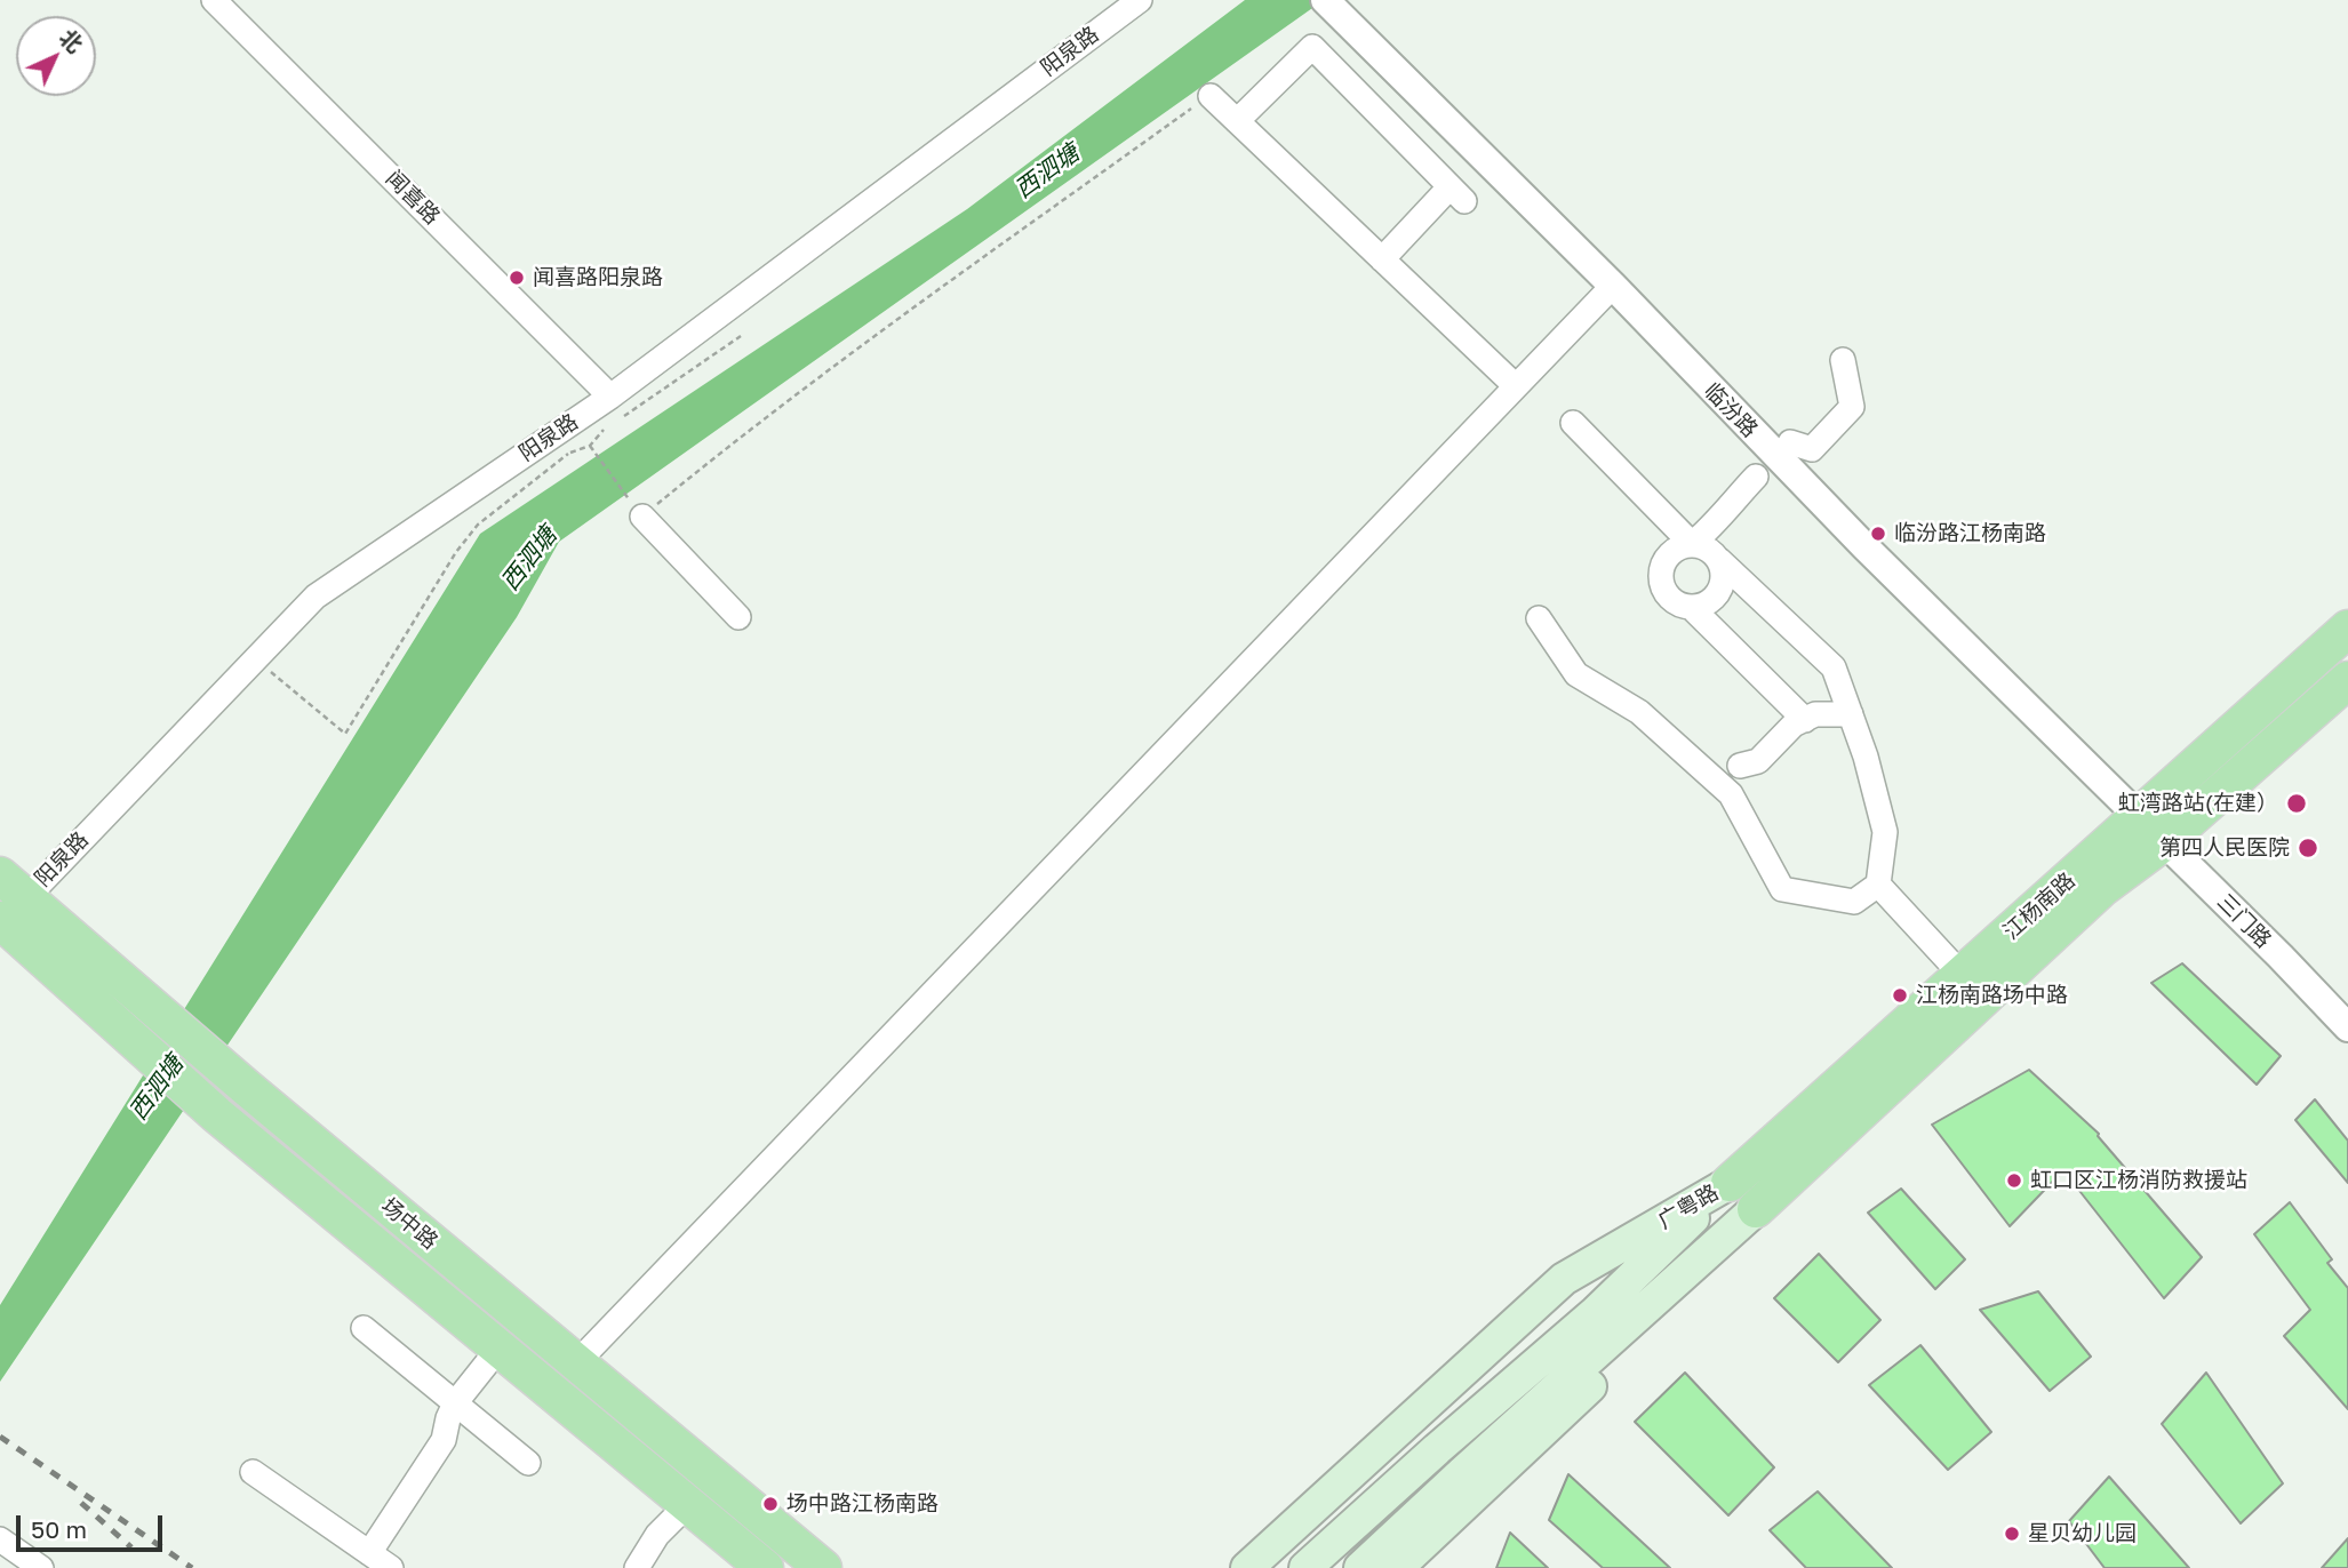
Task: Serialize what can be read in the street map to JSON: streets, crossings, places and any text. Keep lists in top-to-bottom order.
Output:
{
  "streets": {
    "main road": ["江杨南路", "广粤路", "场中路"],
    "street": [
      "阳泉路",
      "闻喜路",
      "临汾路",
      "三门路"
    ]
  },
  "crossings": [
    ["阳泉路", "闻喜路"],
    ["阳泉路", "场中路"],
    ["临汾路", "江杨南路"],
    ["临汾路", "三门路"],
    ["江杨南路", "三门路"],
    ["江杨南路", "广粤路"]
  ],
  "water": ["西泗塘"],
  "places": [
    "闻喜路阳泉路",
    "临汾路江杨南路",
    "虹湾路站(在建）",
    "第四人民医院",
    "江杨南路场中路",
    "虹口区江杨消防救援站",
    "场中路江杨南路",
    "星贝幼儿园"
  ],
  "scale_bar": "50 m",
  "north": "top right"
}
